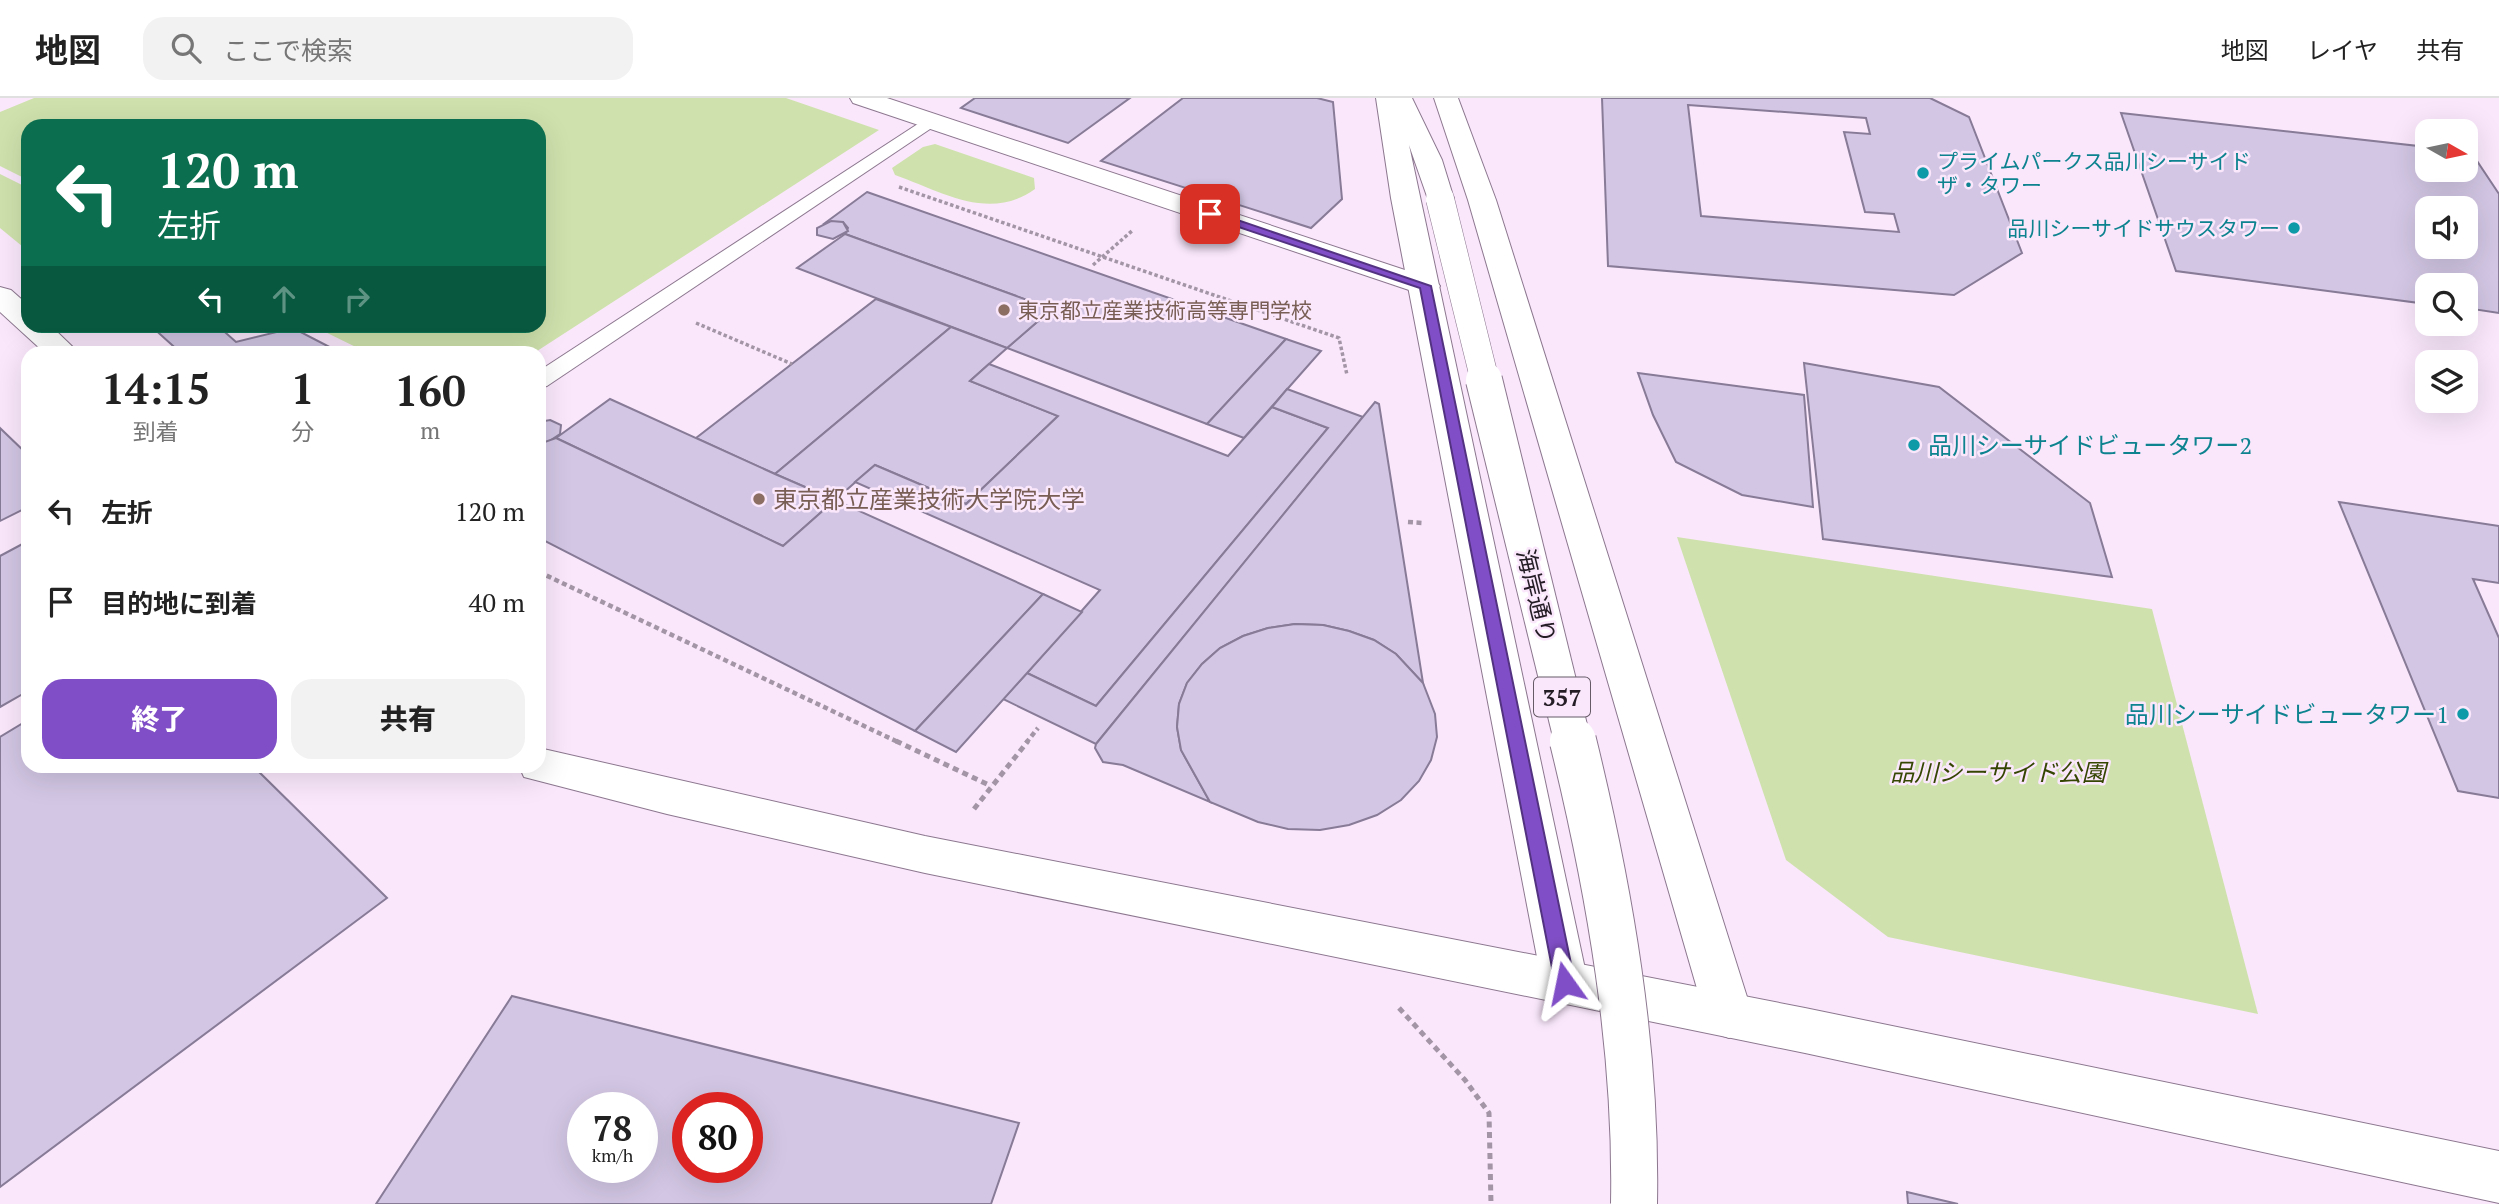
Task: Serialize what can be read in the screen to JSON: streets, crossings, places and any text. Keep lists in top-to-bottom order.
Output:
{
  "streets": {
    "main road": ["海岸通り", "357"]
  },
  "parks": ["品川シーサイド公園"],
  "places": [
    "プライムパークス品川シーサイド ザ・タワー",
    "品川シーサイドサウスタワー",
    "東京都立産業技術高等専門学校",
    "品川シーサイドビュータワー2",
    "東京都立産業技術大学院大学",
    "品川シーサイドビュータワー1"
  ],
  "north": "right",
  "page": {
    "header": "地図",
    "search": "ここで検索",
    "nav": ["地図", "レイヤ", "共有"],
    "turn": ["120 m", "左折"],
    "eta": [
      "14:15",
      "到着",
      "1",
      "分",
      "160",
      "m"
    ],
    "list": [
      {
        "name": "左折",
        "value": "120 m"
      },
      {
        "name": "目的地に到着",
        "value": "40 m"
      }
    ],
    "buttons": ["終了", "共有"],
    "speed": "78 km/h",
    "limit": "80"
  }
}
